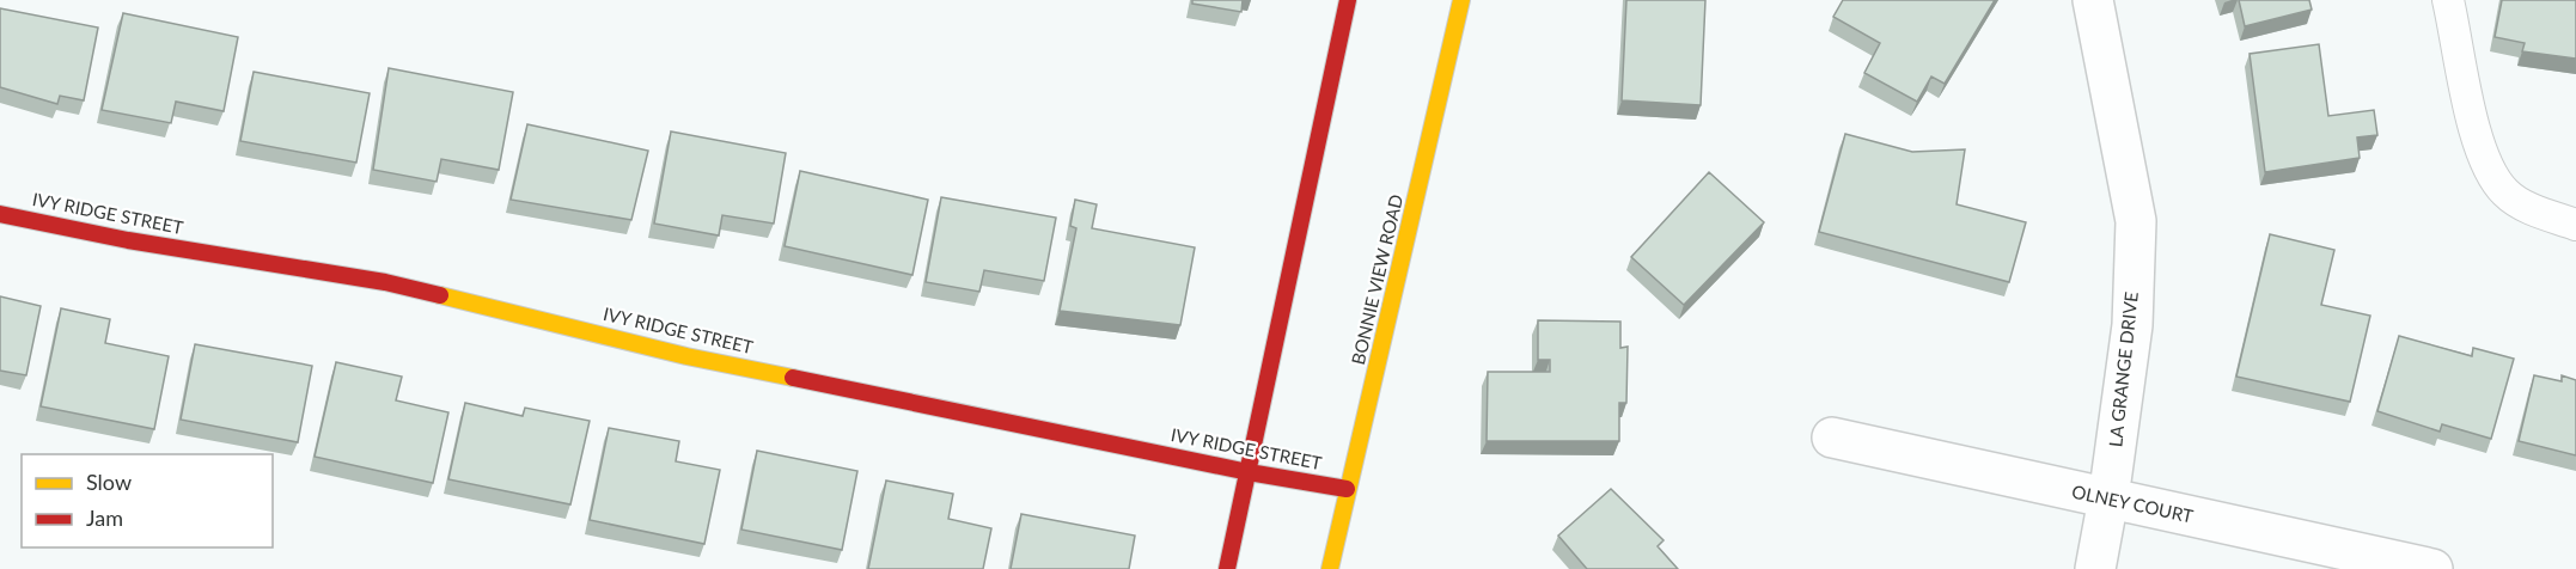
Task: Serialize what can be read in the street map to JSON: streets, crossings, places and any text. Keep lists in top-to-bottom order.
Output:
{
  "streets": {
    "street": [
      "IVY RIDGE STREET",
      "BONNIE VIEW ROAD",
      "LA GRANGE DRIVE",
      "OLNEY COURT"
    ]
  },
  "crossings": [
    ["IVY RIDGE STREET", "BONNIE VIEW ROAD"],
    ["LA GRANGE DRIVE", "OLNEY COURT"]
  ],
  "legend": ["Slow", "Jam"]
}
